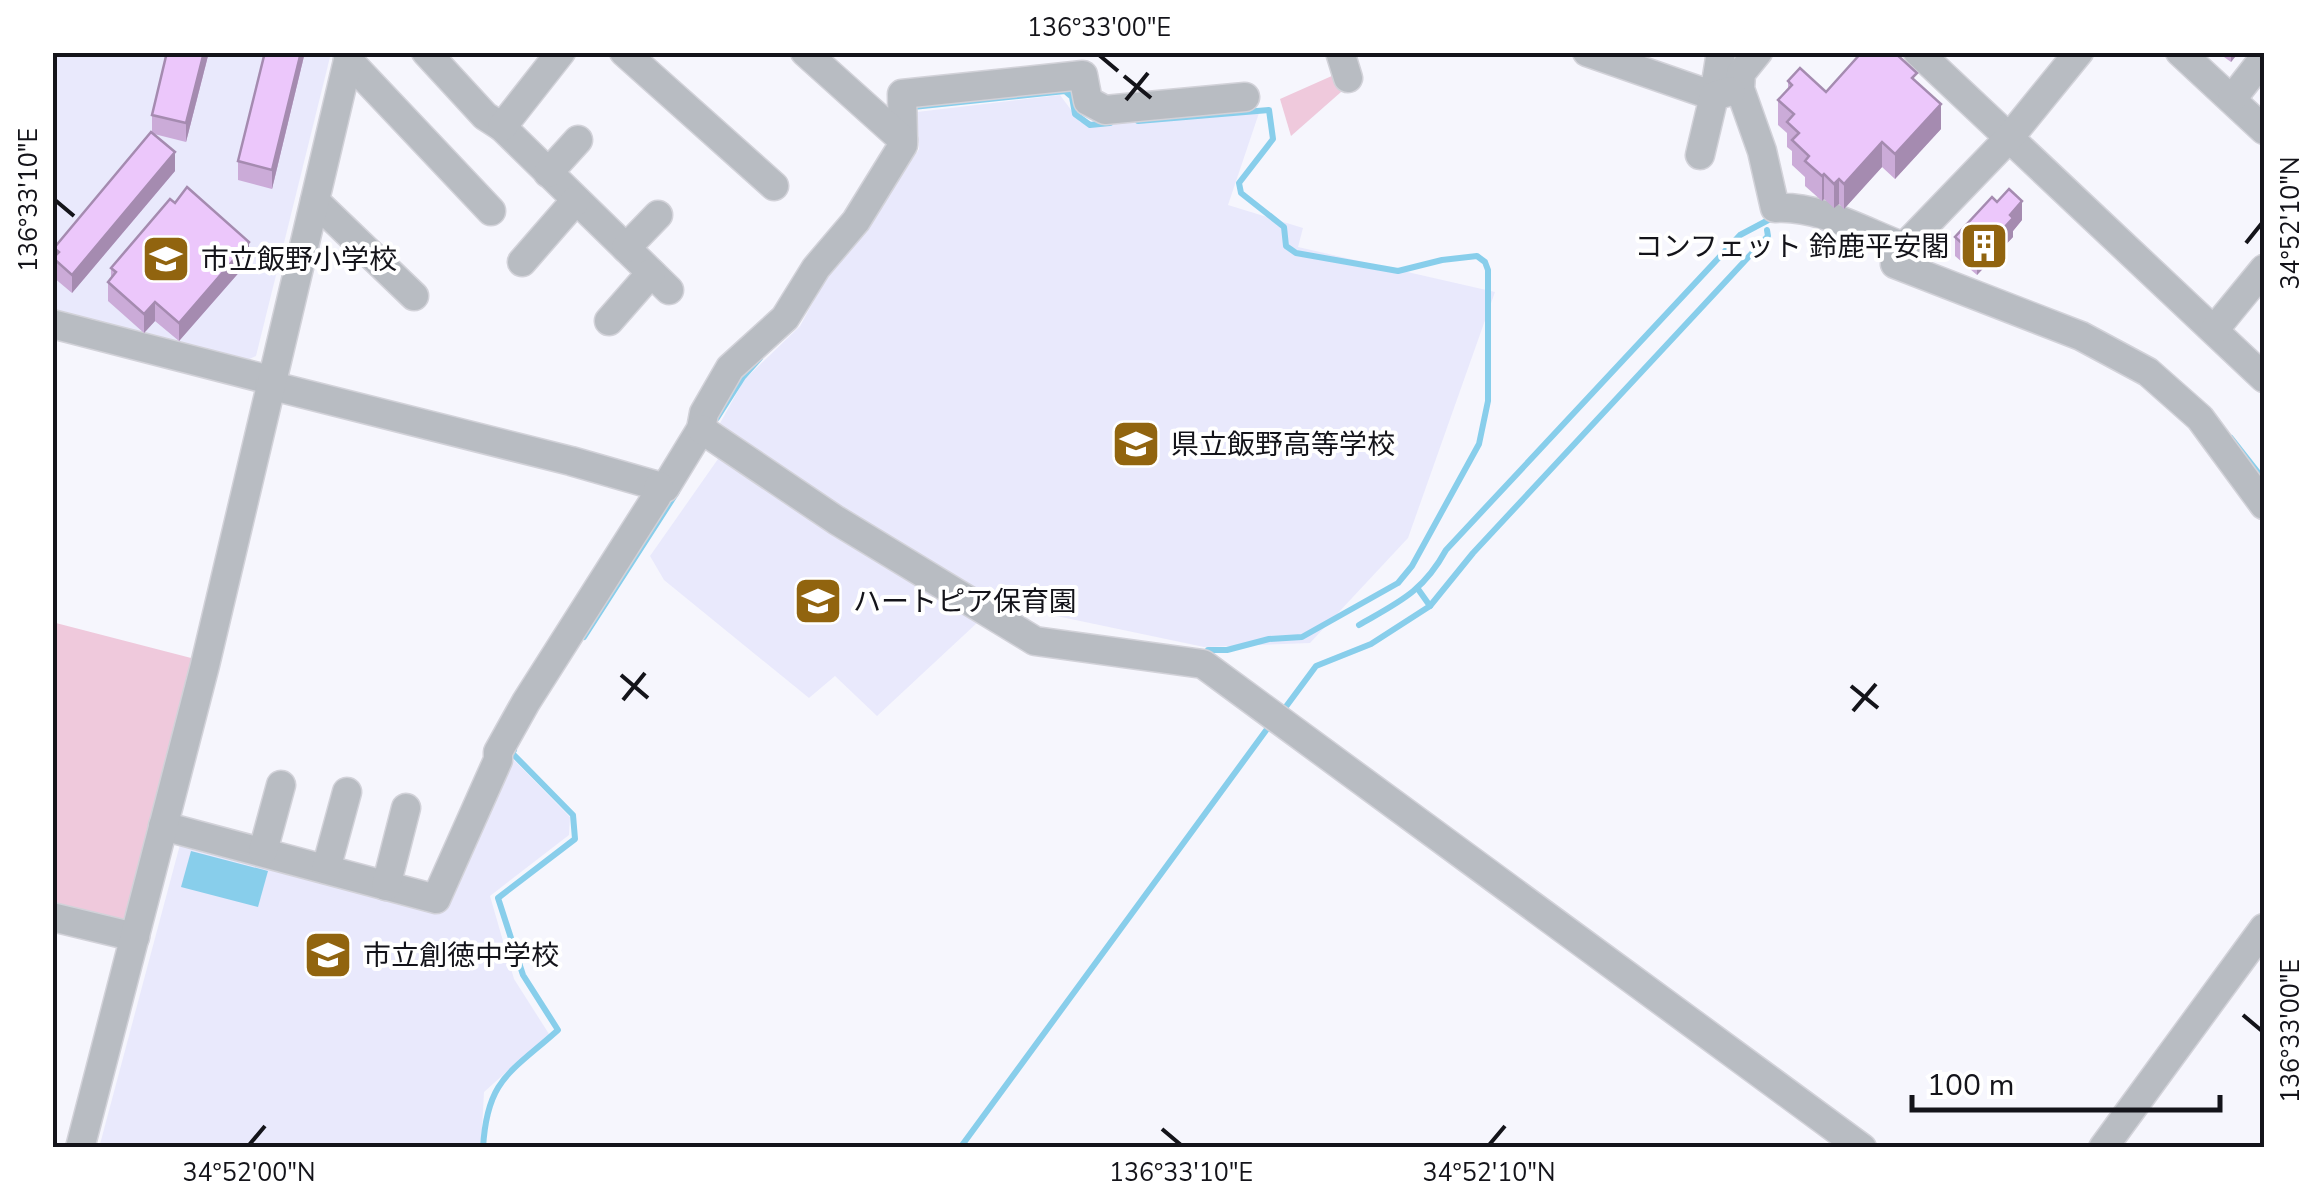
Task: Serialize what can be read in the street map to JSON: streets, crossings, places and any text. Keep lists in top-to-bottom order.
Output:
{
  "places": {
    "building": ["コンフェット 鈴鹿平安閣"],
    "school or university": [
      "市立飯野小学校",
      "県立飯野高等学校",
      "ハートピア保育園",
      "市立創徳中学校"
    ]
  },
  "scale_bar": "100 m",
  "coordinates": [
    "136°33'00\"E",
    "136°33'10\"E",
    "34°52'10\"N",
    "34°52'00\"N"
  ]
}
